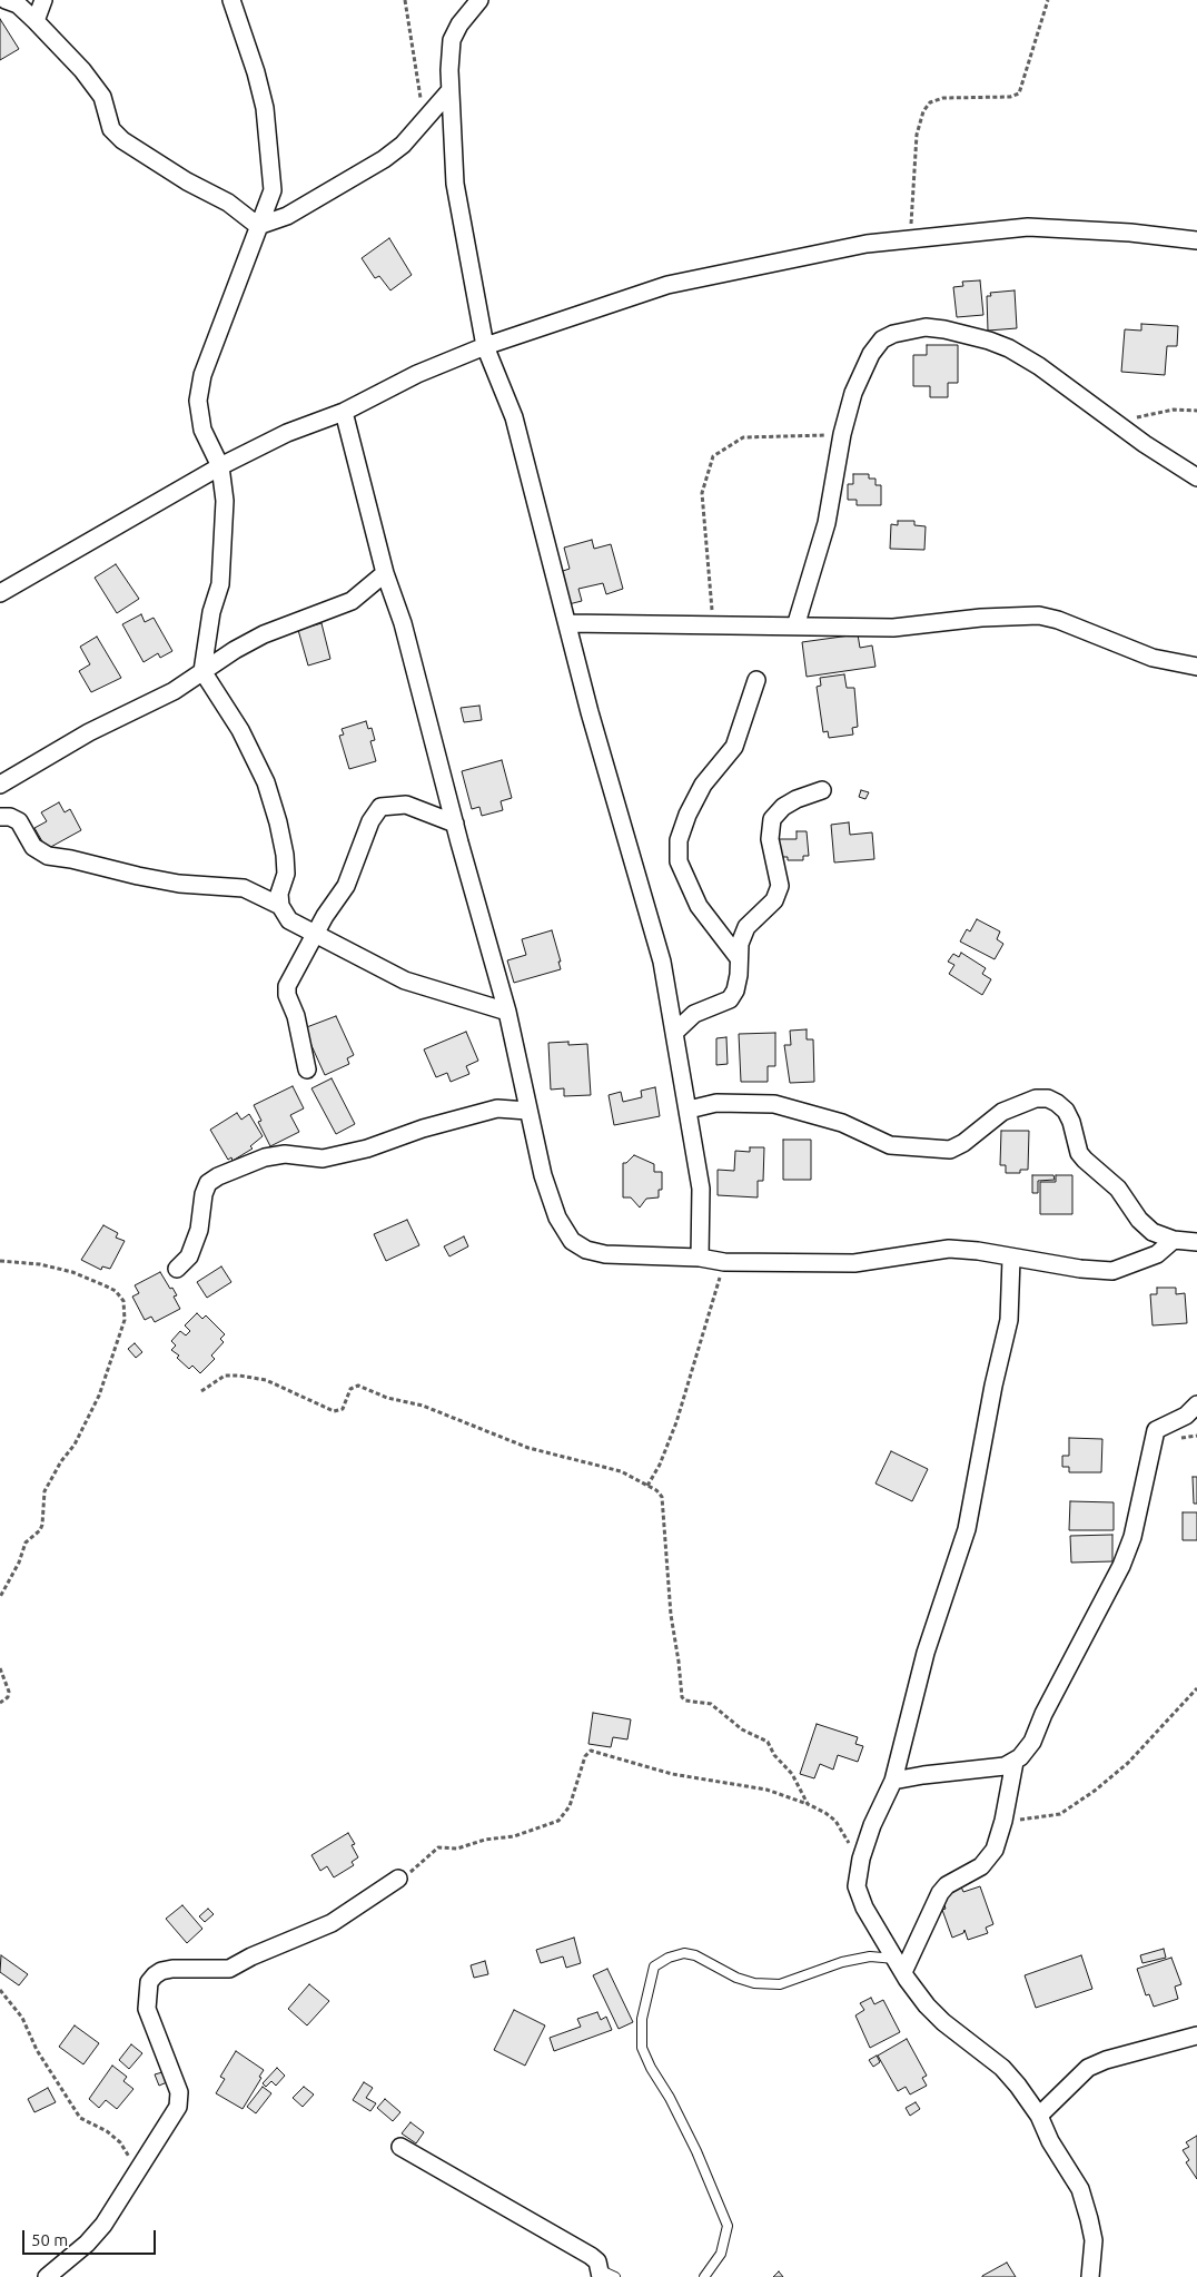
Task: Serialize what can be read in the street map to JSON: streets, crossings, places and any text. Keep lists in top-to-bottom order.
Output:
{
  "scale_bar": "50 m"
}
